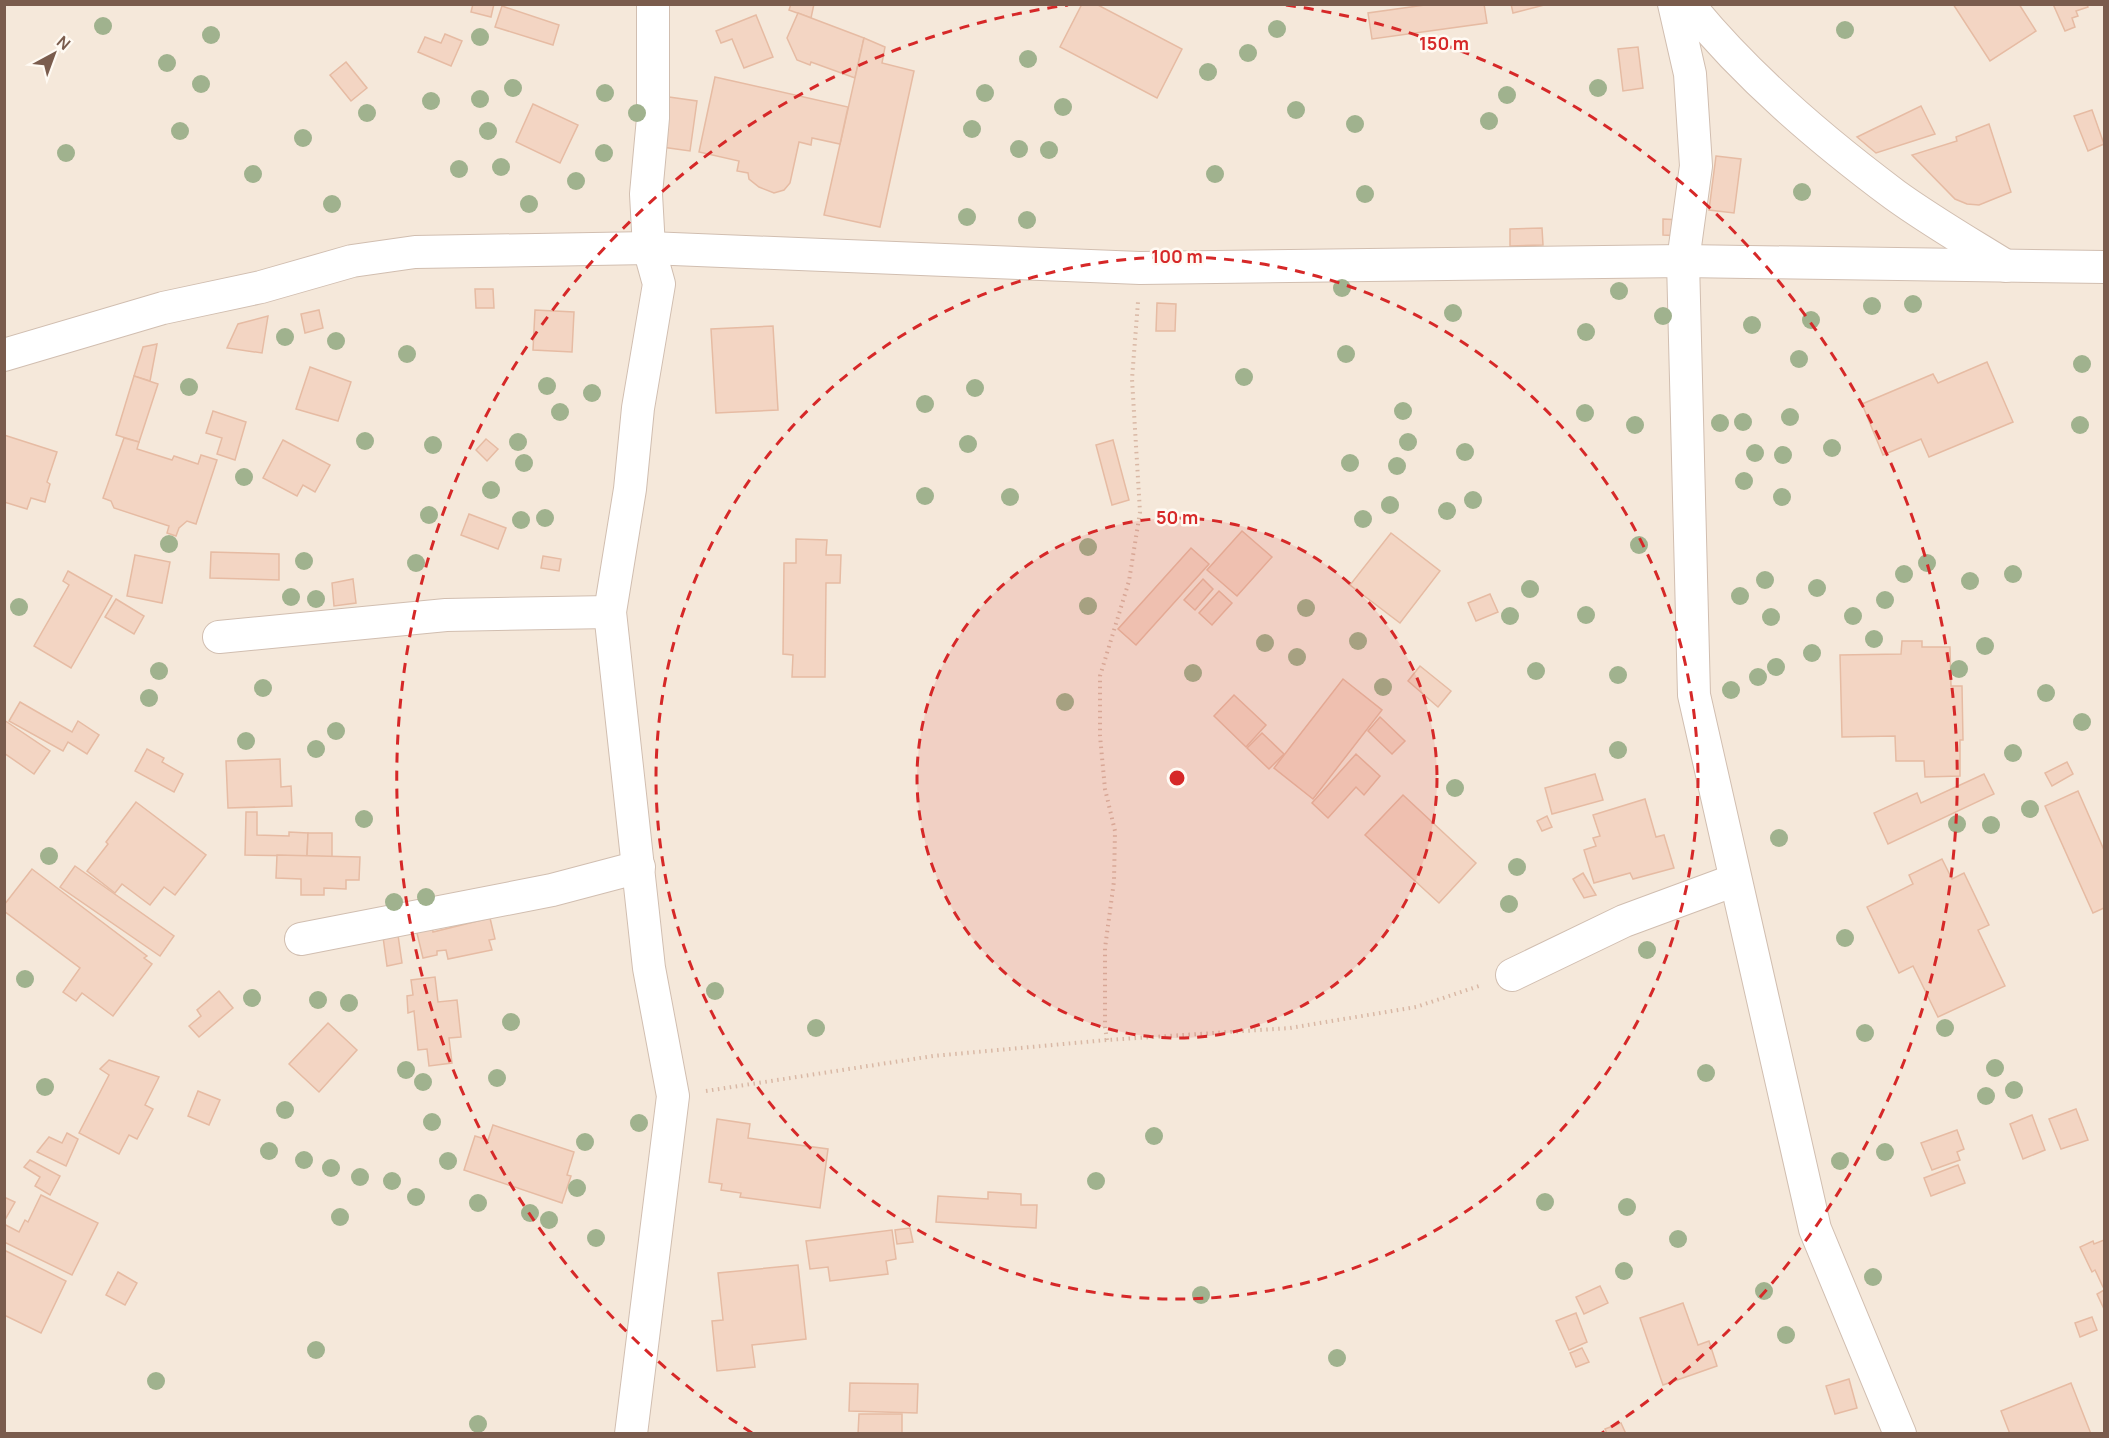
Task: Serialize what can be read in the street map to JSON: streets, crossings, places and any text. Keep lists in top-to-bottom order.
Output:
{
  "north": "top right",
  "rings": ["150 m", "100 m", "50 m"]
}
